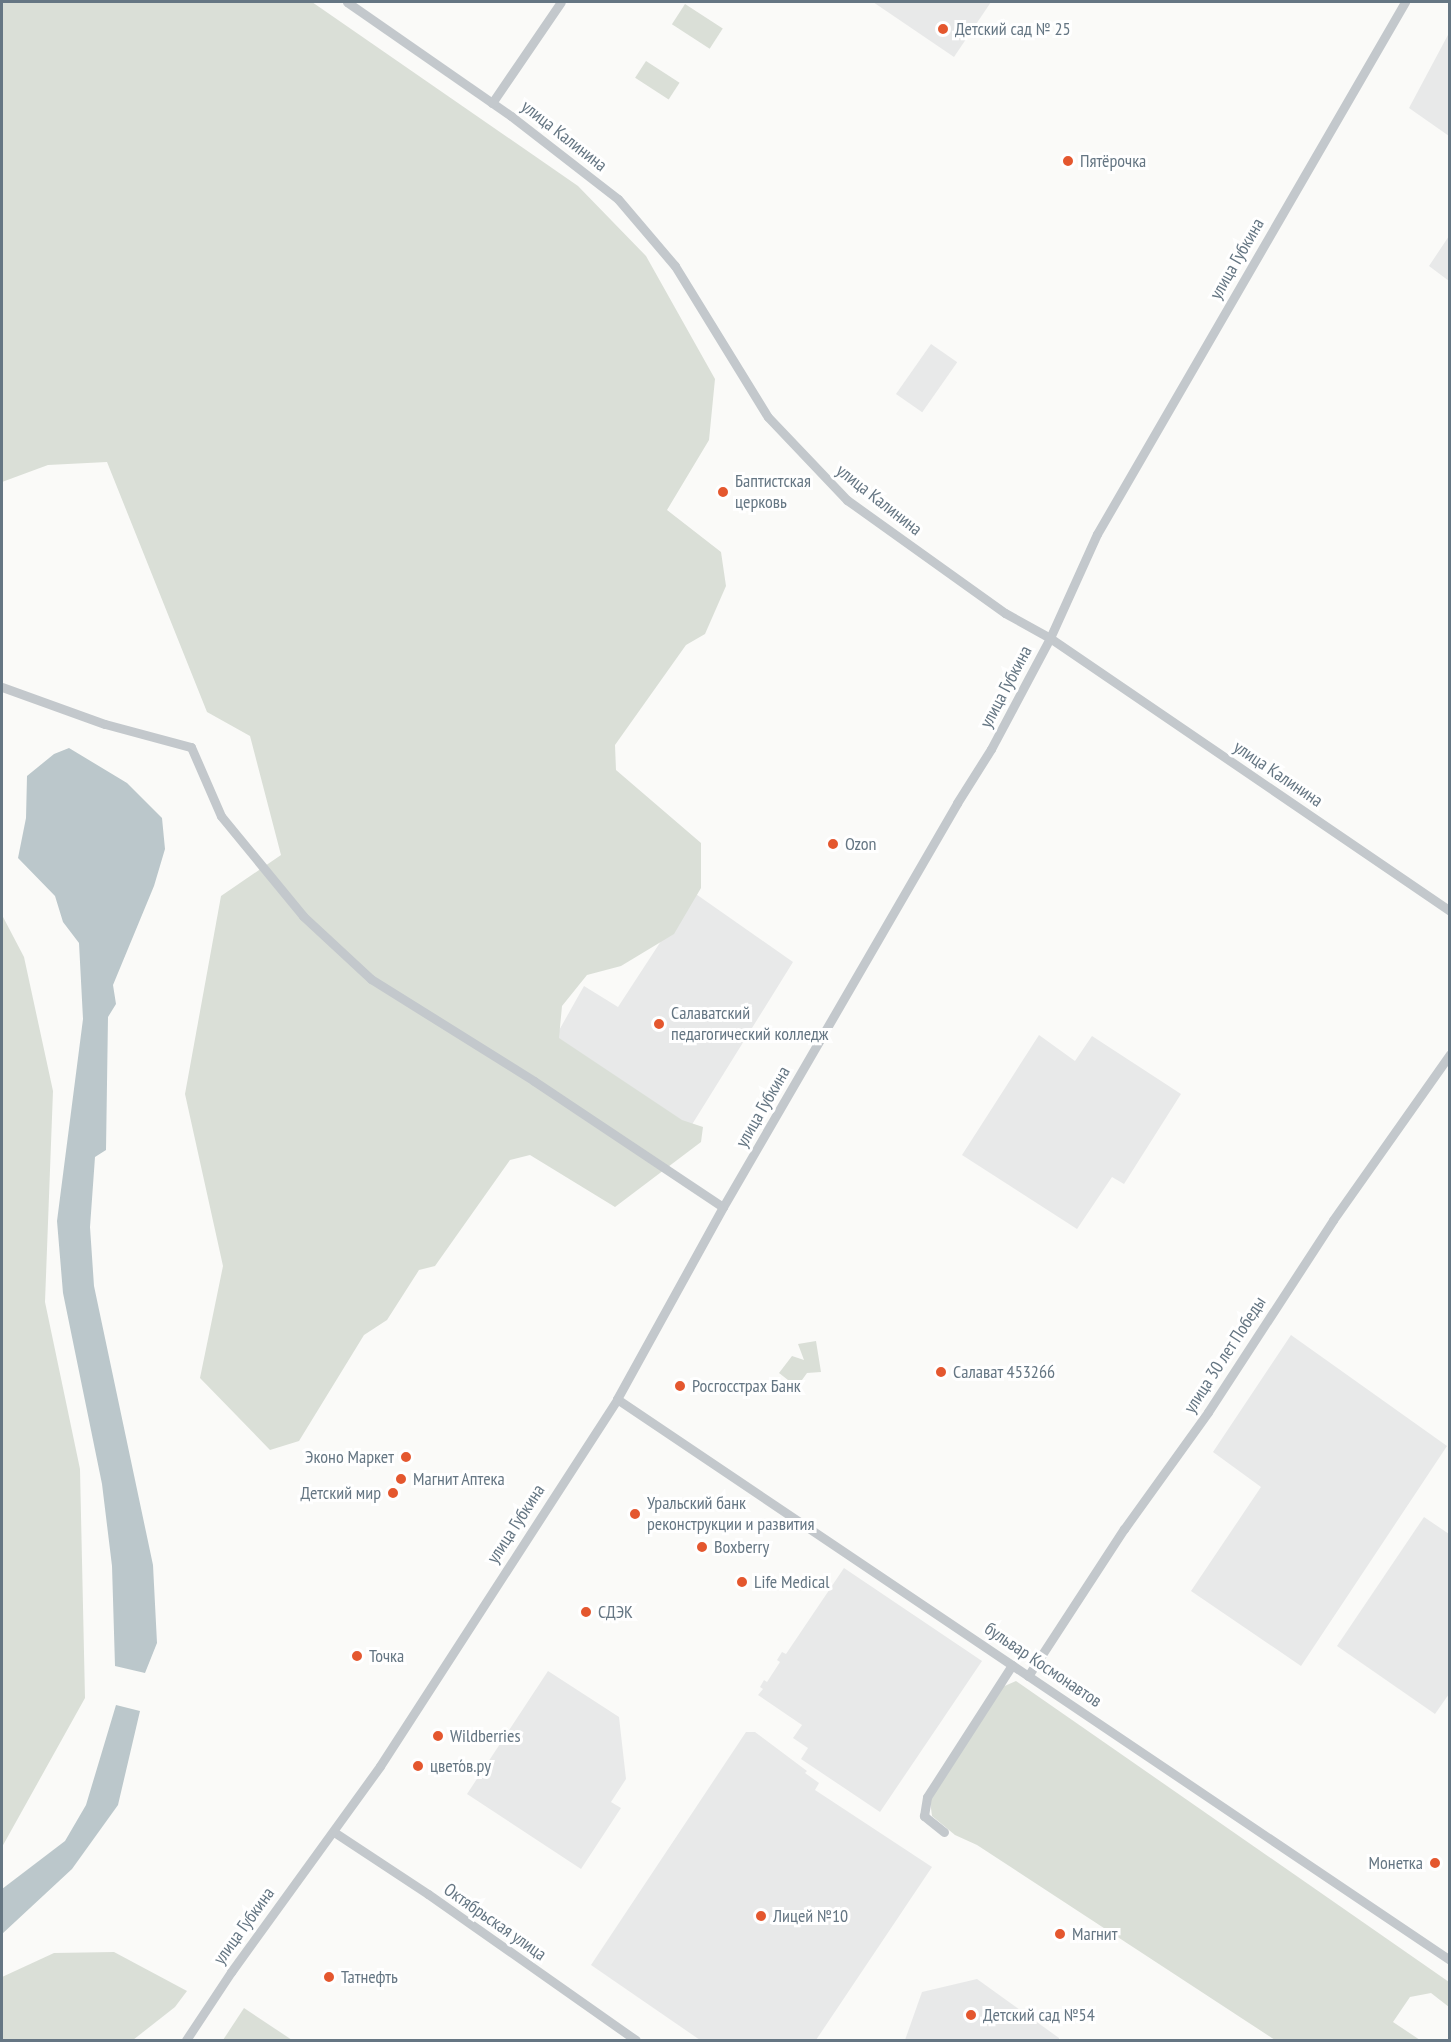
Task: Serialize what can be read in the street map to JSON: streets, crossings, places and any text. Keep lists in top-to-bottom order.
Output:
{
  "streets": {
    "street": [
      "улица Калинина",
      "улица Губкина",
      "улица 30 лет Победы",
      "бульвар Космонавтов",
      "Октябрьская улица"
    ]
  },
  "crossings": [
    ["улица Калинина", "улица Губкина"],
    ["улица Губкина", "бульвар Космонавтов"],
    ["улица Губкина", "Октябрьская улица"],
    ["улица 30 лет Победы", "бульвар Космонавтов"]
  ],
  "places": [
    "Детский сад № 25",
    "Пятёрочка",
    "Баптистская церковь",
    "Ozon",
    "Салаватский педагогический колледж",
    "Салават 453266",
    "Росгосстрах Банк",
    "Эконо Маркет",
    "Магнит Аптека",
    "Детский мир",
    "Уральский банк реконструкции и развития",
    "Boxberry",
    "Life Medical",
    "СДЭК",
    "Точка",
    "Wildberries",
    "цвето́в.ру",
    "Монетка",
    "Лицей №10",
    "Магнит",
    "Татнефть",
    "Детский сад №54"
  ]
}
